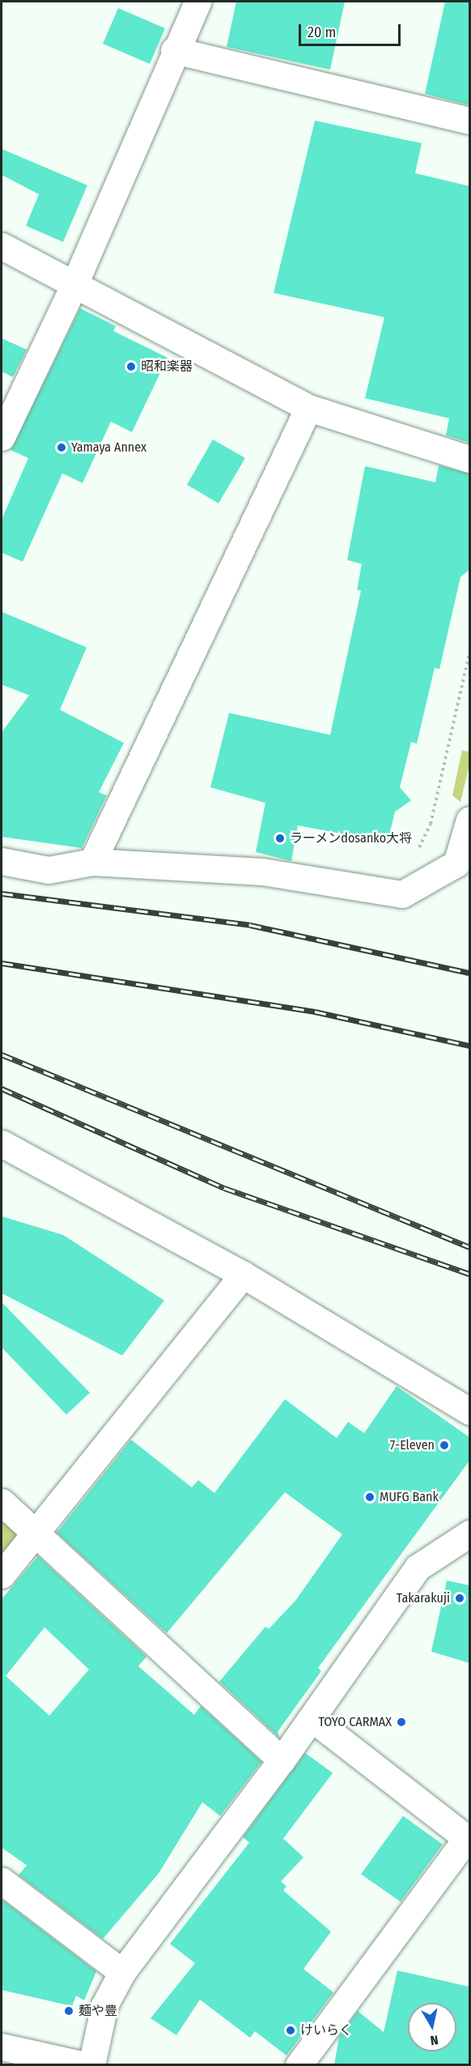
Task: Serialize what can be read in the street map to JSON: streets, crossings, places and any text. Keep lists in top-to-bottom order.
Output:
{
  "places": [
    "昭和楽器",
    "Yamaya Annex",
    "ラーメンdosanko大将",
    "7-Eleven",
    "MUFG Bank",
    "Takarakuji",
    "TOYO CARMAX",
    "麺や豊",
    "けいらく"
  ],
  "scale_bar": "20 m",
  "north": "bottom"
}
